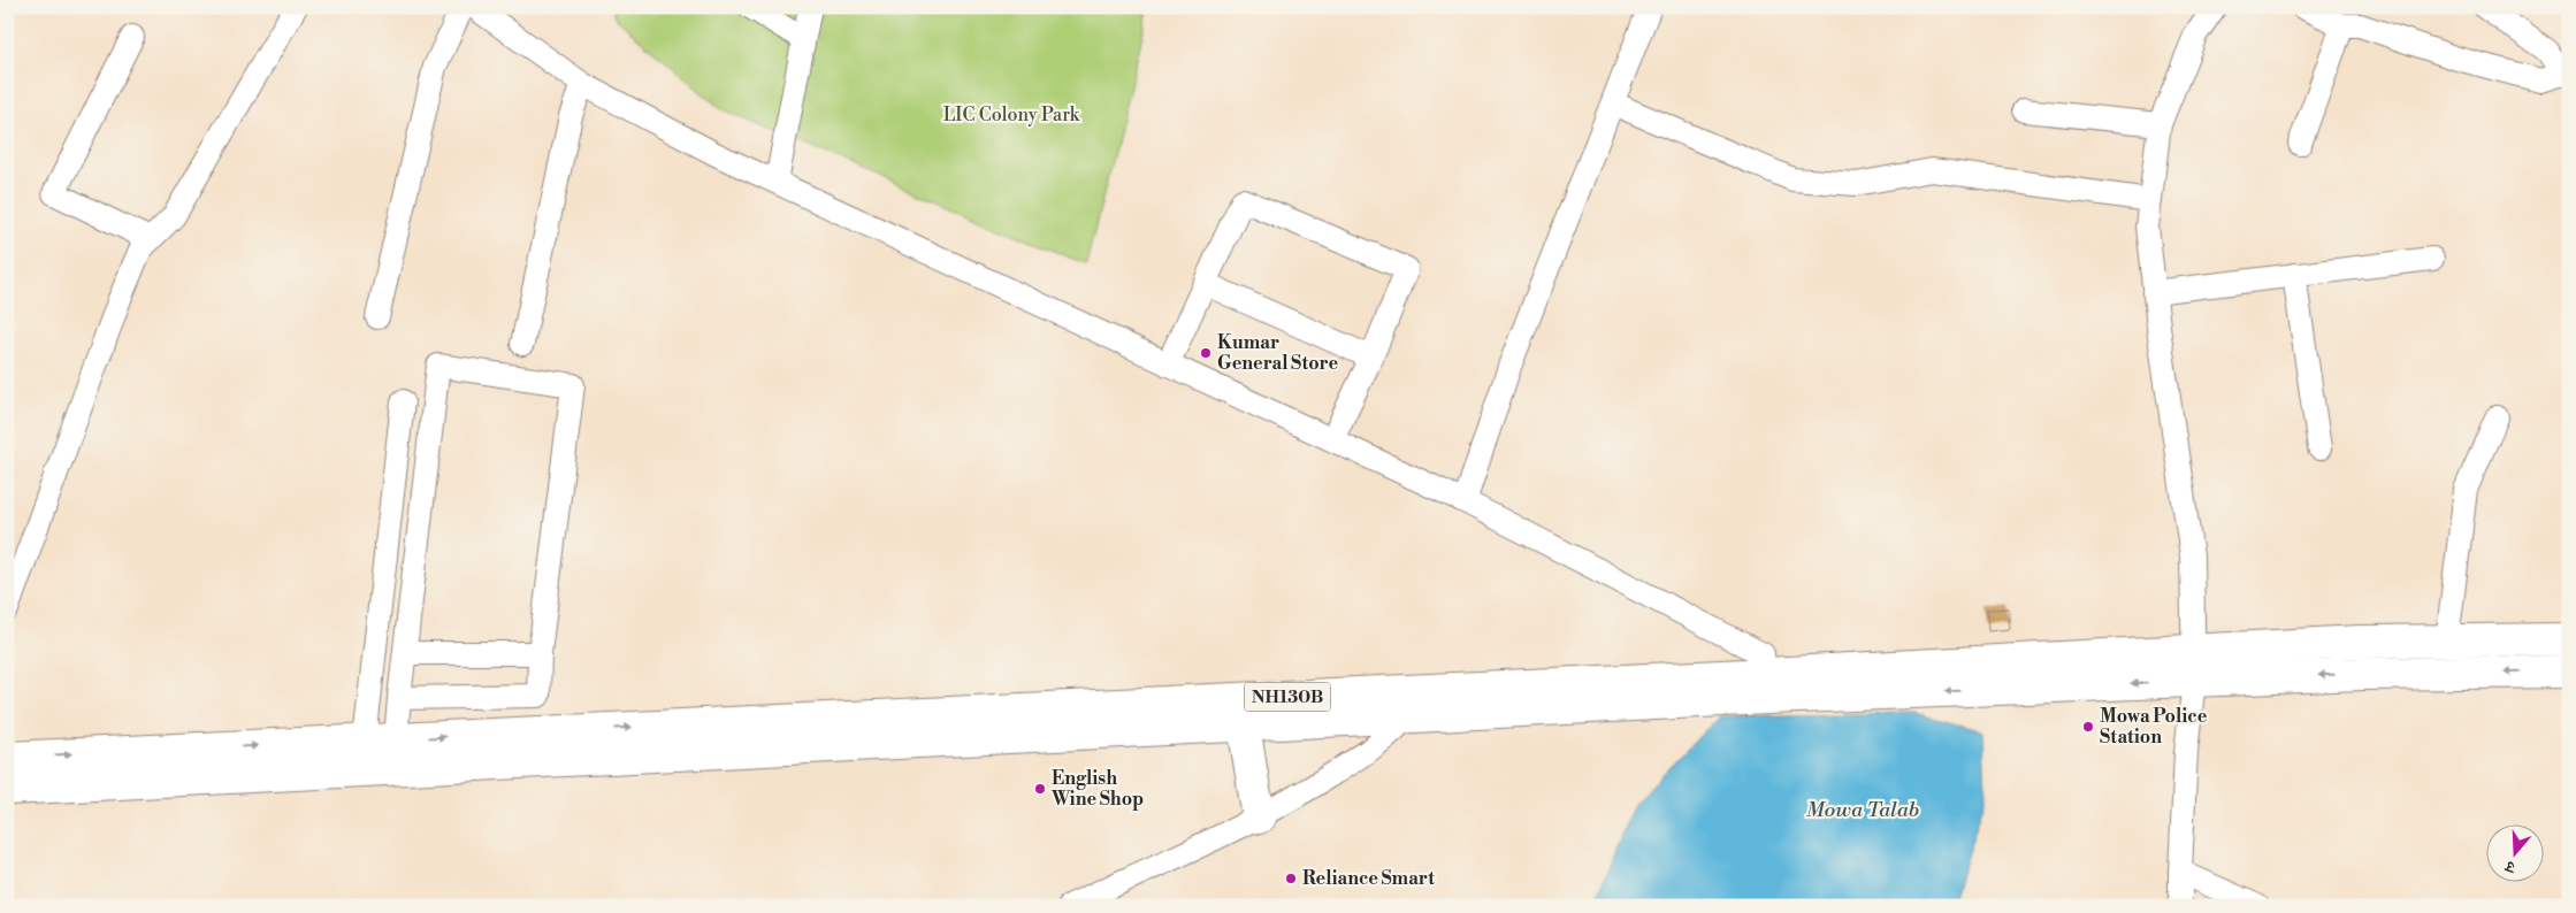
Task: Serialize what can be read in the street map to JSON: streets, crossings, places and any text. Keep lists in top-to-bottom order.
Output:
{
  "streets": {
    "highway": ["NH130B"]
  },
  "water": ["Mowa Talab"],
  "parks": ["LIC Colony Park"],
  "places": [
    "Kumar General Store",
    "Mowa Police Station",
    "English Wine Shop",
    "Reliance Smart"
  ],
  "north": "bottom"
}
